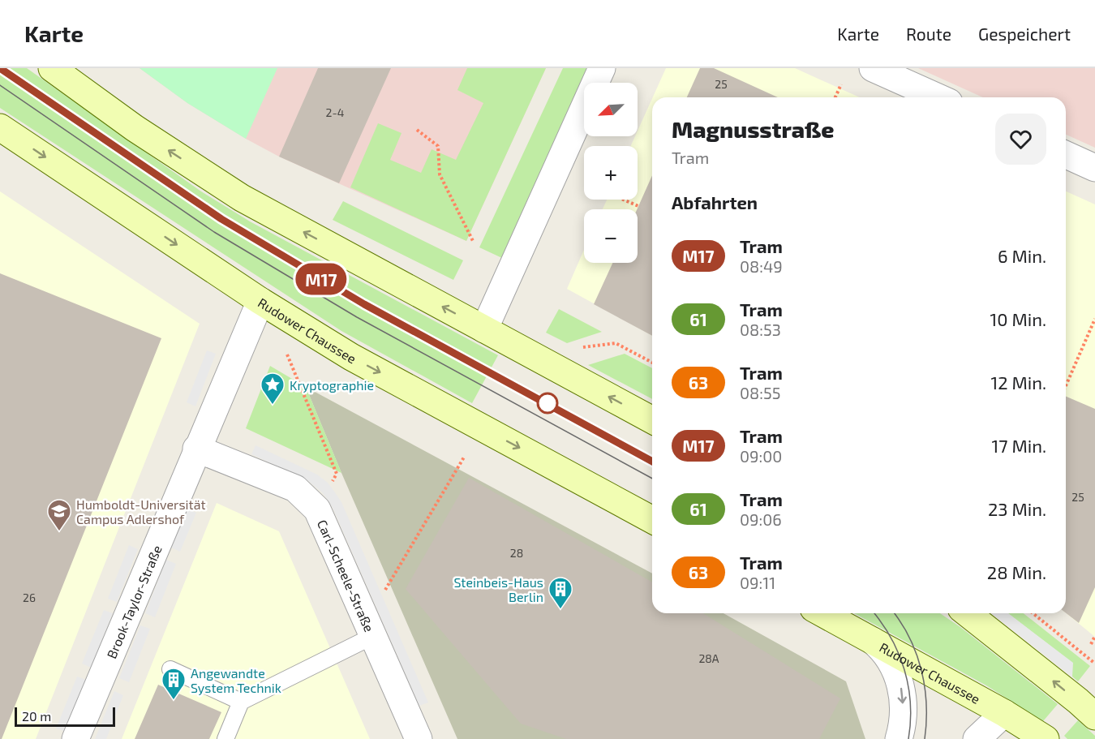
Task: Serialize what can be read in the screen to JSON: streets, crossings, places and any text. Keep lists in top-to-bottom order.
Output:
{
  "streets": {
    "main road": ["Rudower Chaussee"],
    "street": ["Carl-Scheele-Straße", "Brook-Taylor-Straße"]
  },
  "crossings": [
    ["Rudower Chaussee", "Brook-Taylor-Straße"],
    ["Carl-Scheele-Straße", "Brook-Taylor-Straße"]
  ],
  "places": {
    "place": ["Kryptographie"],
    "school or university": ["Humboldt-Universität Campus Adlershof"],
    "building": ["Steinbeis-Haus Berlin", "Angewandte System Technik"]
  },
  "lines": ["tram line M17"],
  "house_numbers": [
    "25",
    "2-4",
    "25",
    "28",
    "26",
    "28A"
  ],
  "scale_bar": "20 m",
  "north": "bottom left",
  "page": {
    "header": "Karte",
    "nav": ["Karte", "Route", "Gespeichert"],
    "on_map": "M17",
    "map_buttons": ["+", "−"],
    "heading": [
      ["Magnusstraße", "Tram"],
      "Abfahrten"
    ],
    "list": [
      {
        "mark": "M17",
        "name": "Tram",
        "note": "08:49",
        "value": "6 Min."
      },
      {
        "mark": "61",
        "name": "Tram",
        "note": "08:53",
        "value": "10 Min."
      },
      {
        "mark": "63",
        "name": "Tram",
        "note": "08:55",
        "value": "12 Min."
      },
      {
        "mark": "M17",
        "name": "Tram",
        "note": "09:00",
        "value": "17 Min."
      },
      {
        "mark": "61",
        "name": "Tram",
        "note": "09:06",
        "value": "23 Min."
      },
      {
        "mark": "63",
        "name": "Tram",
        "note": "09:11",
        "value": "28 Min."
      }
    ],
    "scale": "20 m"
  }
}
